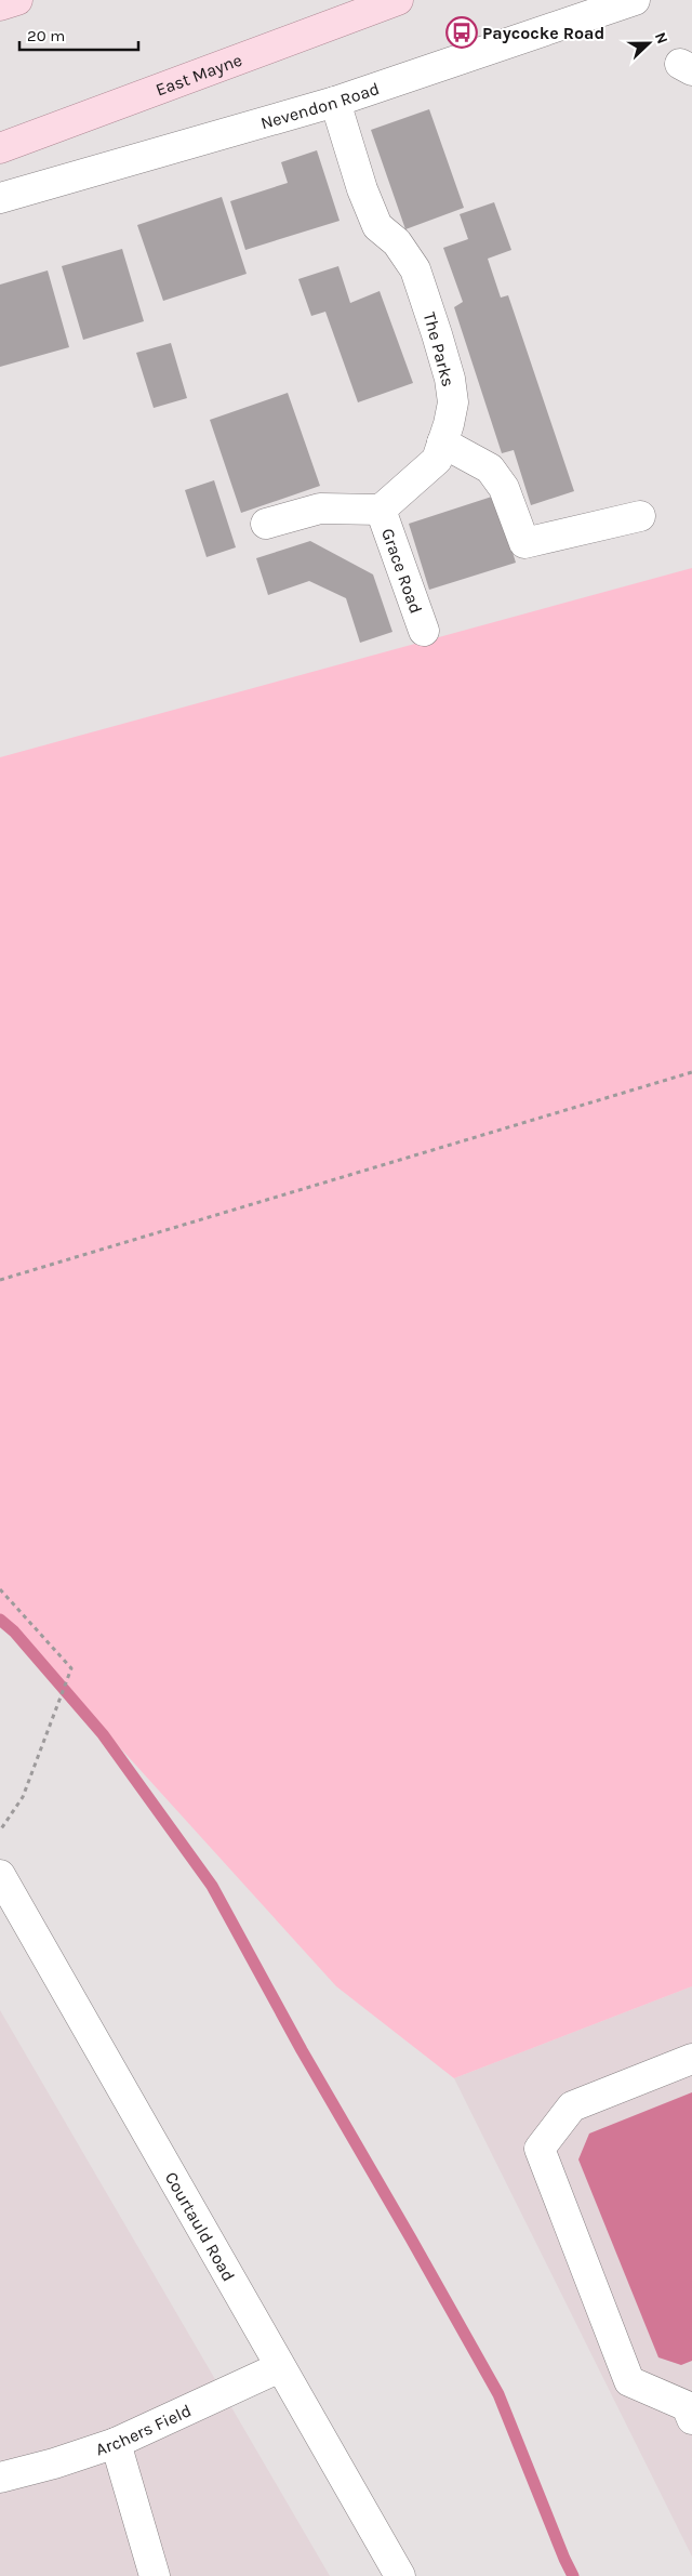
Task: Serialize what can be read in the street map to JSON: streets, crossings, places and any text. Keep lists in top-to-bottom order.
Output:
{
  "streets": {
    "main road": ["East Mayne"],
    "street": [
      "Nevendon Road",
      "The Parks",
      "Grace Road",
      "Courtauld Road",
      "Archers Field"
    ]
  },
  "crossings": [
    ["Nevendon Road", "The Parks"],
    ["The Parks", "Grace Road"],
    ["Courtauld Road", "Archers Field"]
  ],
  "places": {
    "bus stop": ["Paycocke Road"]
  },
  "scale_bar": "20 m",
  "north": "right"
}
